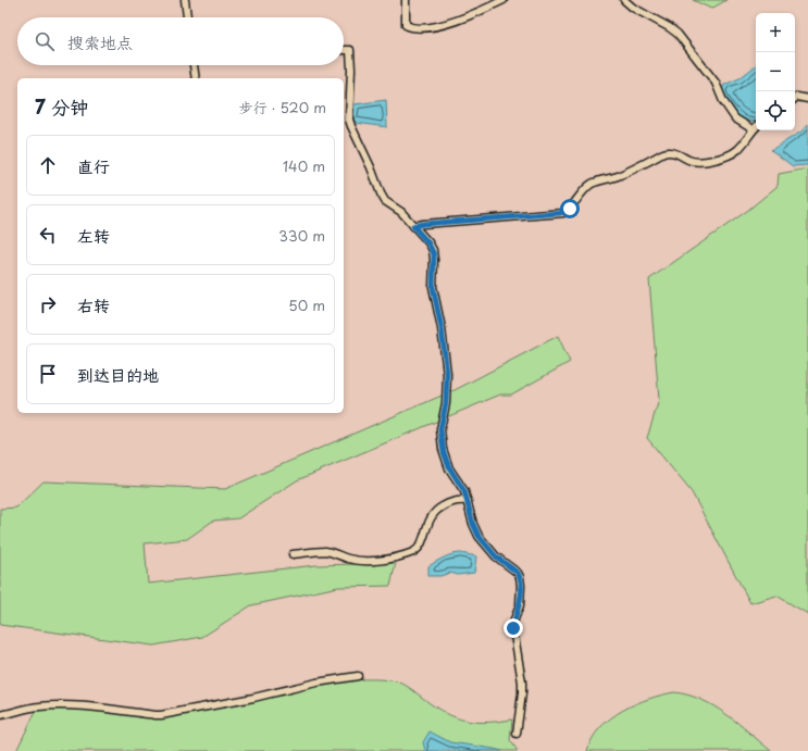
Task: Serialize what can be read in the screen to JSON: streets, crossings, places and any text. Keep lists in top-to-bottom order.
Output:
{
  "page": {
    "map_buttons": ["+", "−"],
    "search": "搜索地点",
    "heading": ["7 分钟", "步行 · 520 m"],
    "list": [
      ["直行", "140 m"],
      ["左转", "330 m"],
      ["右转", "50 m"],
      "到达目的地"
    ]
  }
}
